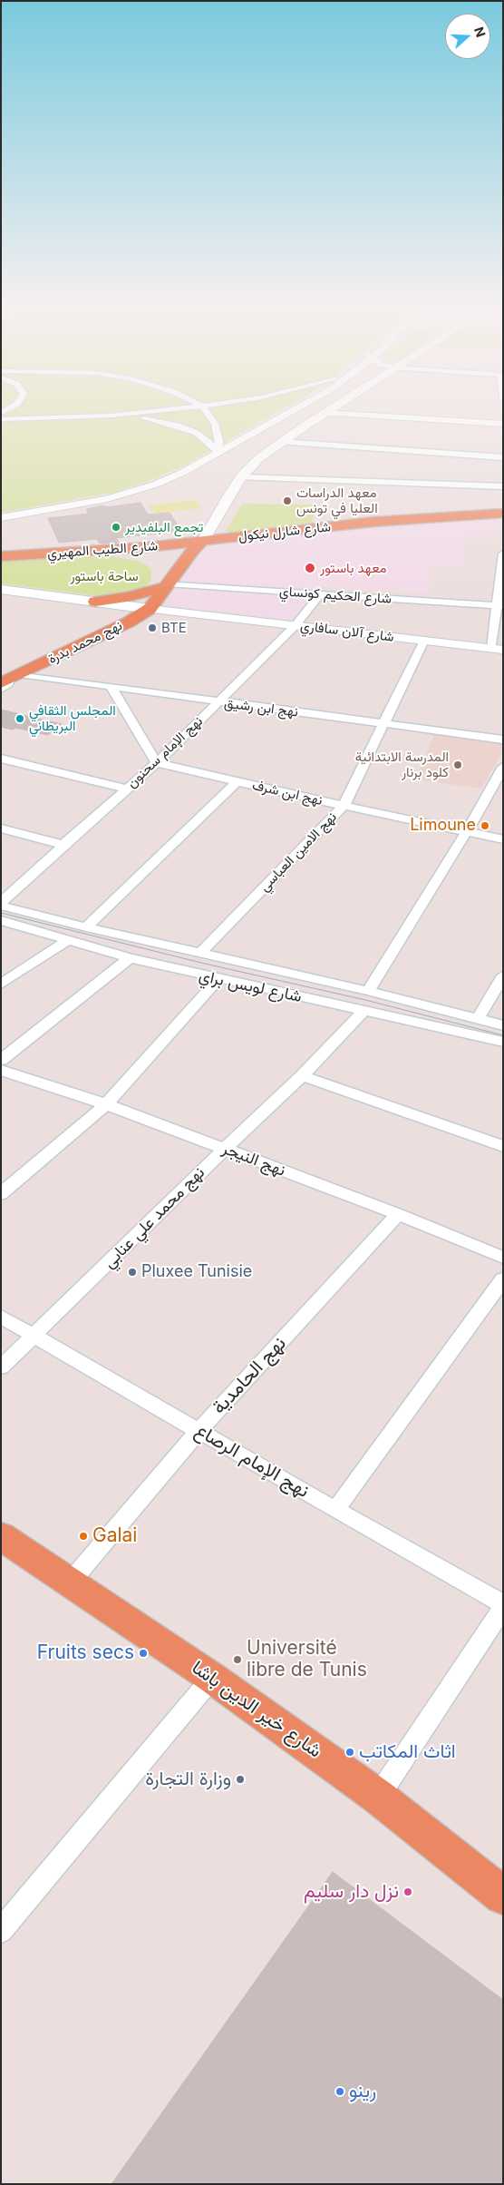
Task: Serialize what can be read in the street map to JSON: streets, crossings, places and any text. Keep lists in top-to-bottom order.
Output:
{
  "streets": {
    "main road": [
      "شارع شارل نيكول",
      "شارع الطيب المهيري",
      "نهج محمد بدرة",
      "شارع خير الدين باشا"
    ],
    "street": [
      "شارع الحكيم كونساي",
      "شارع آلان سافاري",
      "نهج ابن رشيق",
      "نهج الإمام سحنون",
      "نهج ابن شرف",
      "نهج الامين العباسي",
      "شارع لويس براي",
      "نهج النيجر",
      "نهج محمد علي عنابي",
      "نهج الحامدية",
      "نهج الإمام الرصاع"
    ]
  },
  "crossings": [
    ["شارع شارل نيكول", "شارع الطيب المهيري"],
    ["شارع الحكيم كونساي", "نهج الإمام سحنون"],
    ["شارع آلان سافاري", "نهج محمد بدرة"],
    ["شارع آلان سافاري", "نهج الإمام سحنون"],
    ["شارع آلان سافاري", "نهج الامين العباسي"],
    ["نهج محمد بدرة", "نهج ابن رشيق"],
    ["نهج ابن رشيق", "نهج الإمام سحنون"],
    ["نهج ابن رشيق", "نهج الامين العباسي"],
    ["نهج الإمام سحنون", "نهج ابن شرف"],
    ["نهج الإمام سحنون", "شارع لويس براي"],
    ["نهج ابن شرف", "نهج الامين العباسي"],
    ["نهج الامين العباسي", "شارع لويس براي"],
    ["شارع لويس براي", "نهج محمد علي عنابي"],
    ["نهج النيجر", "نهج محمد علي عنابي"],
    ["نهج النيجر", "نهج الحامدية"],
    ["نهج محمد علي عنابي", "نهج الإمام الرصاع"],
    ["نهج الحامدية", "نهج الإمام الرصاع"],
    ["نهج الحامدية", "شارع خير الدين باشا"]
  ],
  "parks": ["ساحة باستور"],
  "places": [
    "معهد الدراسات العليا في تونس",
    "تجمع البلفيدير",
    "معهد باستور",
    "BTE",
    "المجلس الثقافي البريطاني",
    "المدرسة الابتدائية كلود برنار",
    "Limoune",
    "Pluxee Tunisie",
    "Galai",
    "Fruits secs",
    "Université libre de Tunis",
    "اثاث المكاتب",
    "وزارة التجارة",
    "نزل دار سليم",
    "رينو"
  ],
  "north": "right"
}
